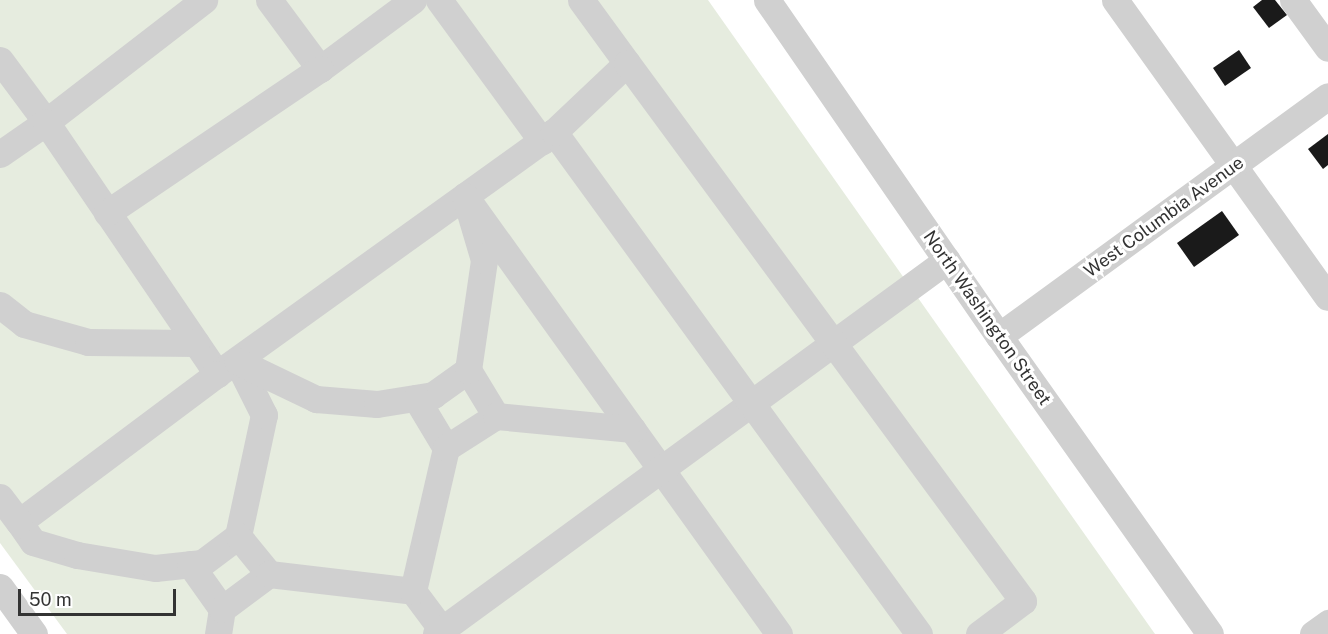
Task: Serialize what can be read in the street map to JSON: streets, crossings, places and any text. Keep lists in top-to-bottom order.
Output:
{
  "streets": {
    "street": ["West Columbia Avenue", "North Washington Street"]
  },
  "crossings": [
    ["West Columbia Avenue", "North Washington Street"]
  ],
  "scale_bar": "50 m"
}
